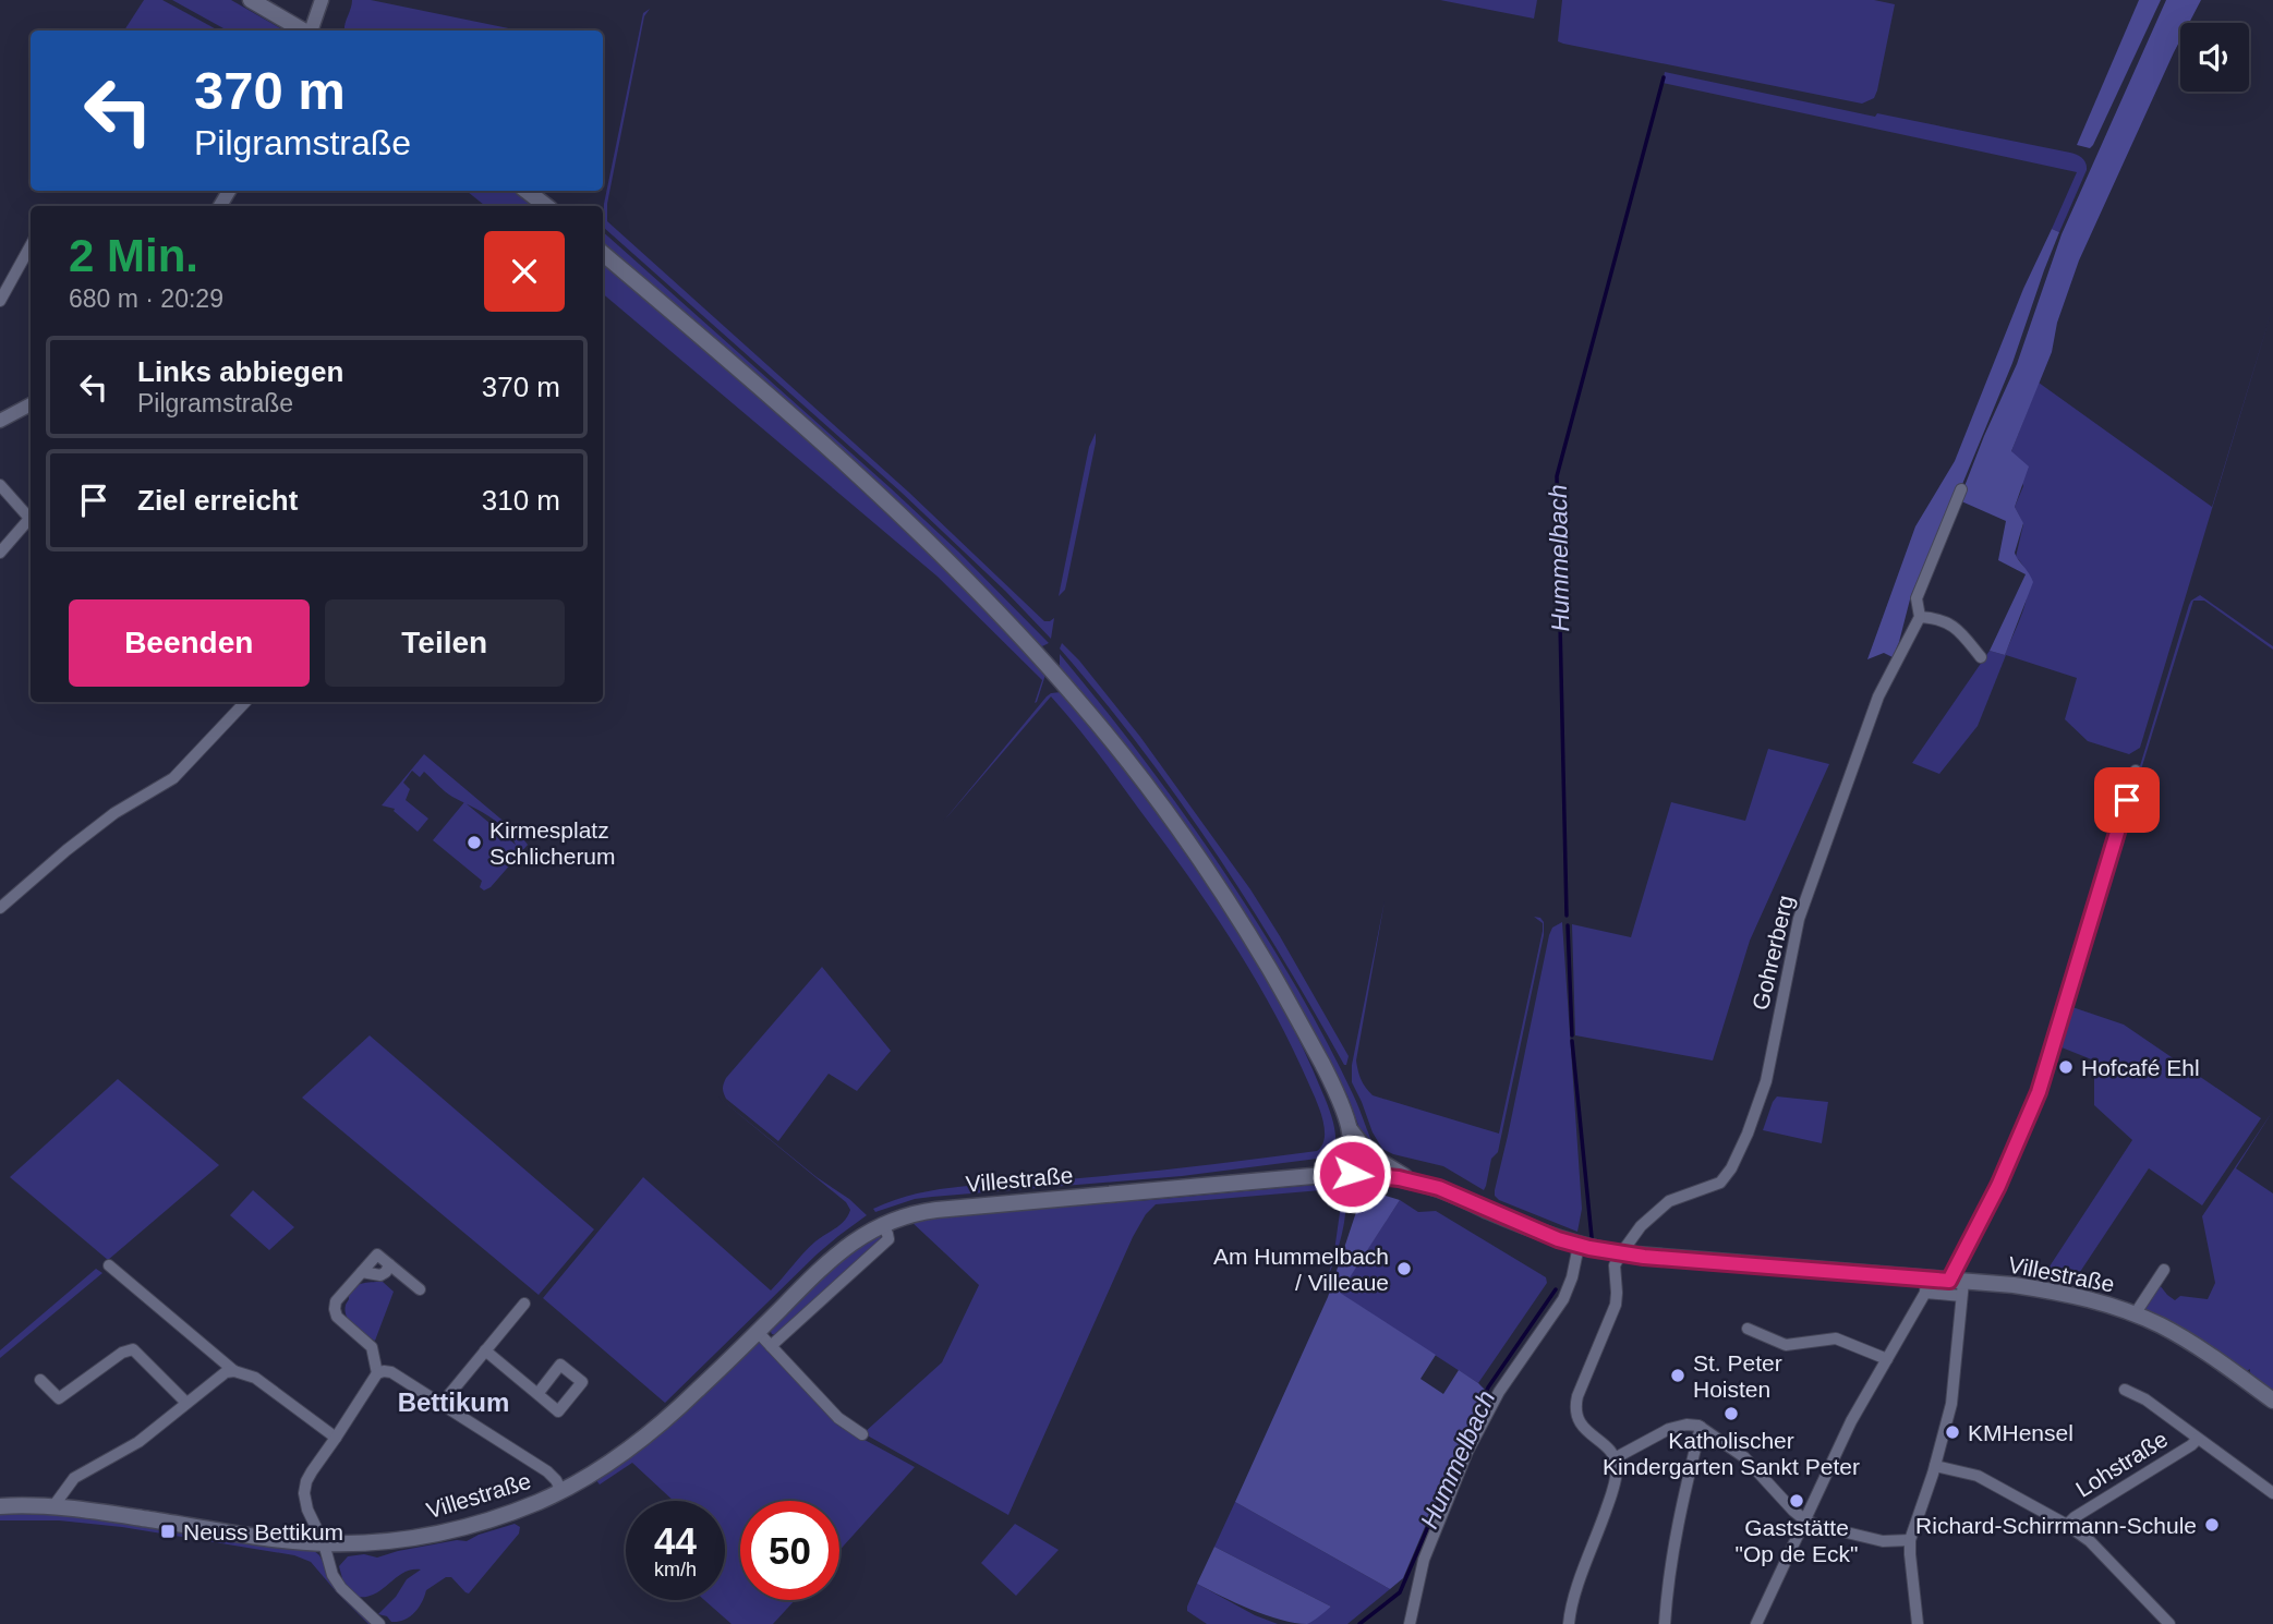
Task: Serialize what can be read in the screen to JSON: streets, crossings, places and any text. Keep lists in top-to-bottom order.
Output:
{
  "streets": {
    "main road": ["Villestraße"],
    "street": ["Gohrerberg", "Lohstraße"]
  },
  "crossings": [
    ["Gohrerberg", "Villestraße"]
  ],
  "districts": ["Bettikum"],
  "water": ["Hummelbach"],
  "places": {
    "other": [
      "Kirmesplatz Schlicherum",
      "Hofcafé Ehl",
      "Am Hummelbach / Villeaue",
      "St. Peter Hoisten",
      "Katholischer Kindergarten Sankt Peter",
      "KMHensel",
      "Gaststätte \"Op de Eck\"",
      "Richard-Schirrmann-Schule"
    ],
    "transit": ["Neuss Bettikum"]
  },
  "page": {
    "turn": ["370 m", "Pilgramstraße"],
    "heading": ["2 Min.", "680 m · 20:29"],
    "list": [
      {
        "name": "Links abbiegen",
        "note": "Pilgramstraße",
        "value": "370 m"
      },
      {
        "name": "Ziel erreicht",
        "value": "310 m"
      }
    ],
    "buttons": ["Beenden", "Teilen"],
    "speed": "44 km/h",
    "limit": "50"
  }
}
